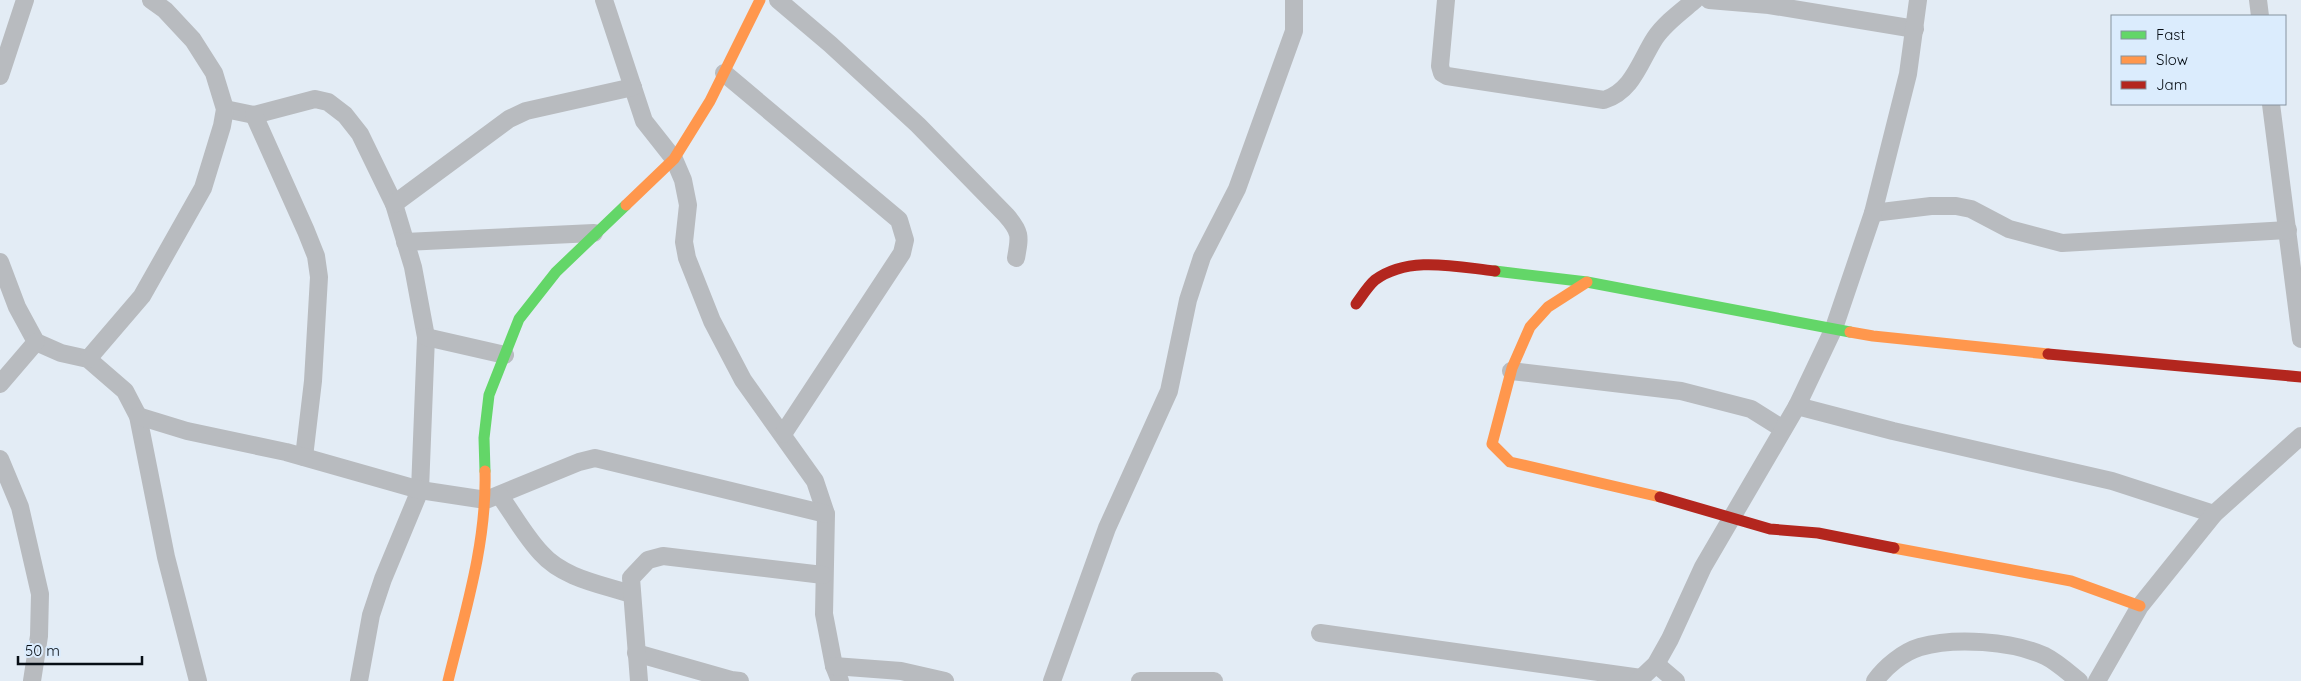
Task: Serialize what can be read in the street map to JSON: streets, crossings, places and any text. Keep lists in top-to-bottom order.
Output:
{
  "legend": ["Fast", "Slow", "Jam"],
  "scale_bar": "50 m"
}
